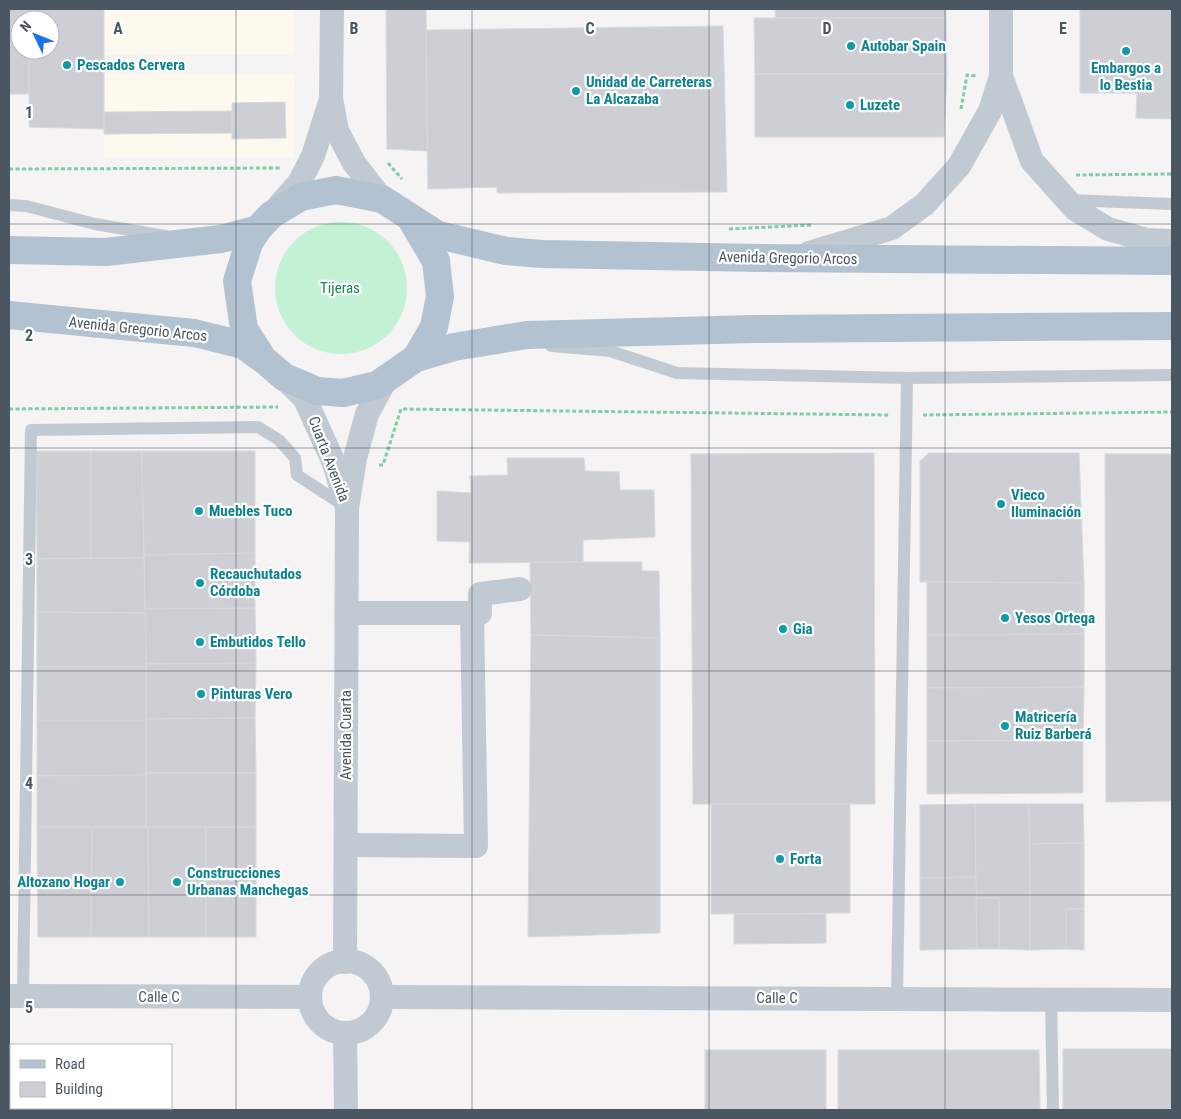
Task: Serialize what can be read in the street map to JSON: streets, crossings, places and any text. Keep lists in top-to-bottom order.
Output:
{
  "streets": {
    "main road": ["Avenida Gregorio Arcos"],
    "street": ["Cuarta Avenida", "Avenida Cuarta", "Calle C"]
  },
  "crossings": [
    ["Avenida Gregorio Arcos", "Cuarta Avenida"],
    ["Cuarta Avenida", "Avenida Cuarta"],
    ["Avenida Cuarta", "Calle C"]
  ],
  "parks": ["Tijeras"],
  "places": [
    "Autobar Spain",
    "Embargos a lo Bestia",
    "Pescados Cervera",
    "Unidad de Carreteras La Alcazaba",
    "Luzete",
    "Vieco Iluminación",
    "Muebles Tuco",
    "Recauchutados Córdoba",
    "Yesos Ortega",
    "Gia",
    "Embutidos Tello",
    "Pinturas Vero",
    "Matricería Ruiz Barberá",
    "Forta",
    "Altozano Hogar",
    "Construcciones Urbanas Manchegas"
  ],
  "legend": ["Road", "Building"],
  "north": "top left",
  "grid": {
    "columns": [
      "A",
      "B",
      "C",
      "D",
      "E"
    ],
    "rows": [
      "1",
      "2",
      "3",
      "4",
      "5"
    ]
  }
}
